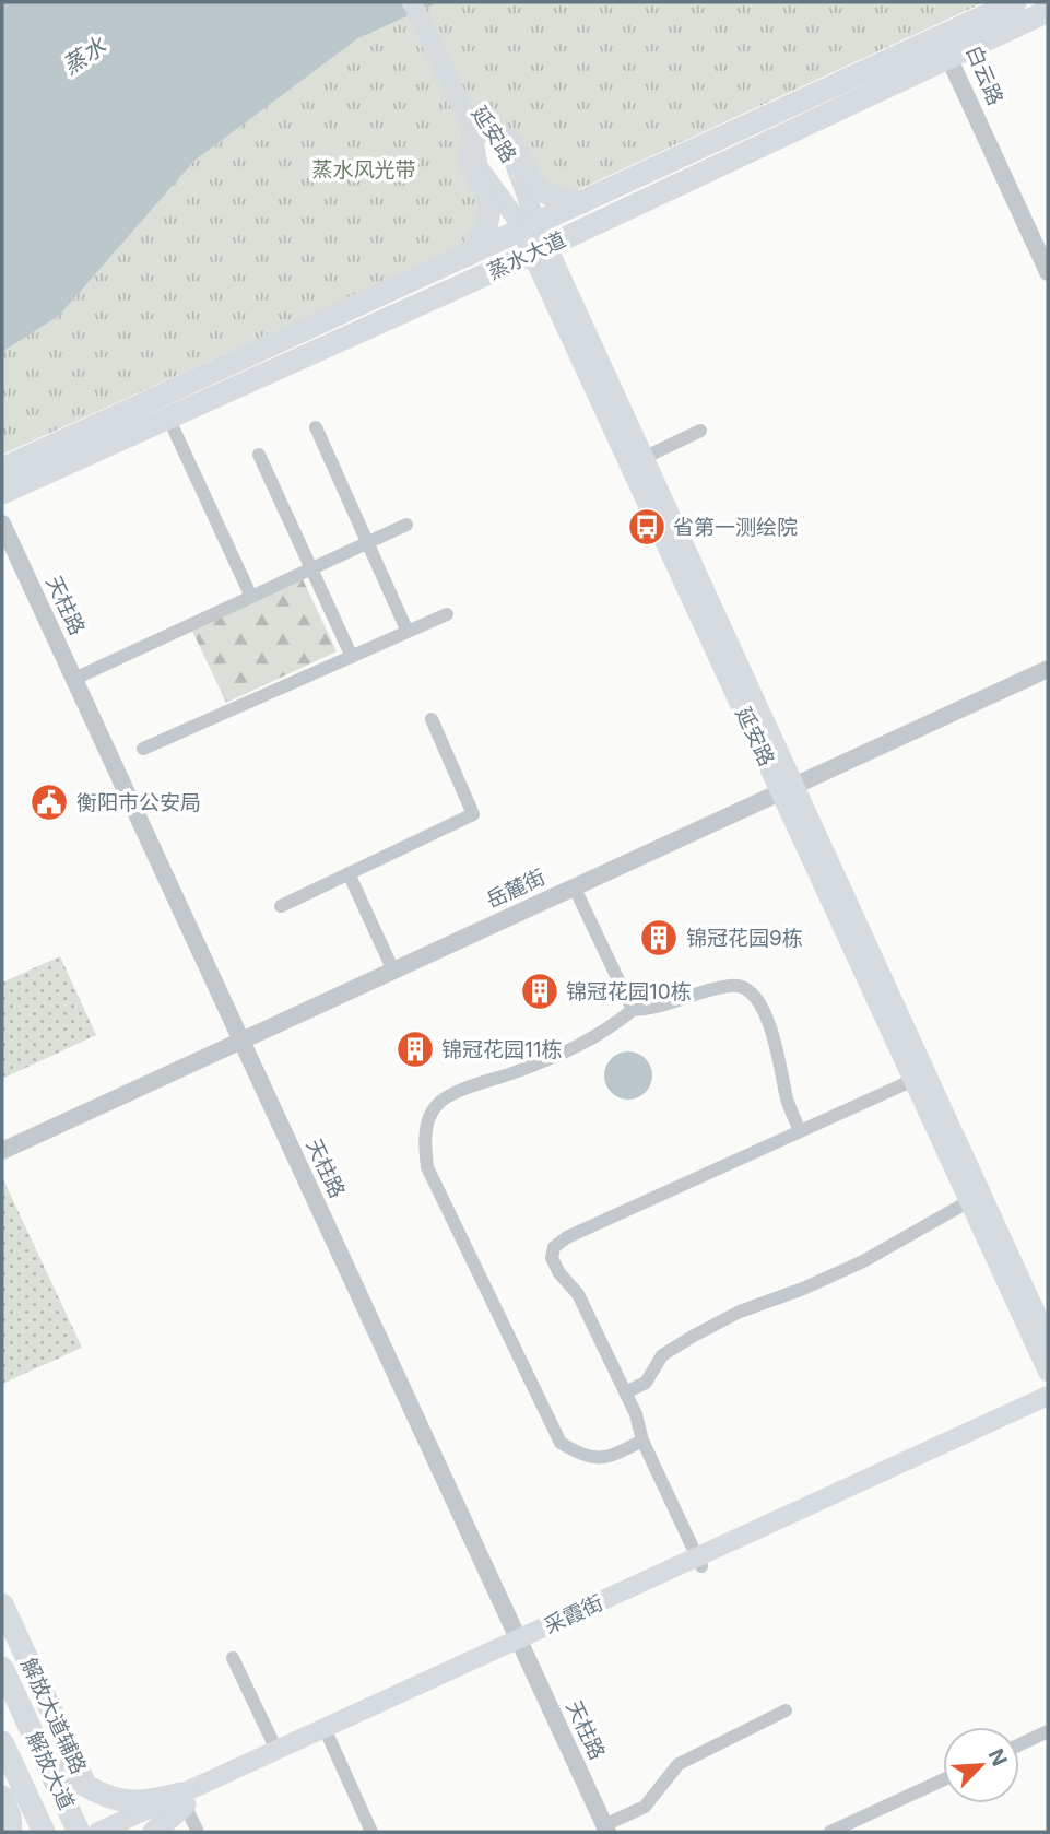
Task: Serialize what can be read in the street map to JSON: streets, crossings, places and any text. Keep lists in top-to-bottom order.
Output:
{
  "streets": {
    "main road": [
      "延安路",
      "蒸水大道",
      "采霞街",
      "解放大道辅路",
      "解放大道"
    ],
    "street": ["白云路", "天柱路", "岳麓街"]
  },
  "crossings": [
    ["白云路", "蒸水大道"],
    ["延安路", "蒸水大道"],
    ["延安路", "岳麓街"],
    ["天柱路", "岳麓街"],
    ["天柱路", "采霞街"]
  ],
  "water": ["蒸水"],
  "parks": ["蒸水风光带"],
  "places": {
    "bus stop": ["省第一测绘院"],
    "public building": ["衡阳市公安局"],
    "building": ["锦冠花园9栋", "锦冠花园10栋", "锦冠花园11栋"]
  },
  "north": "top right"
}
